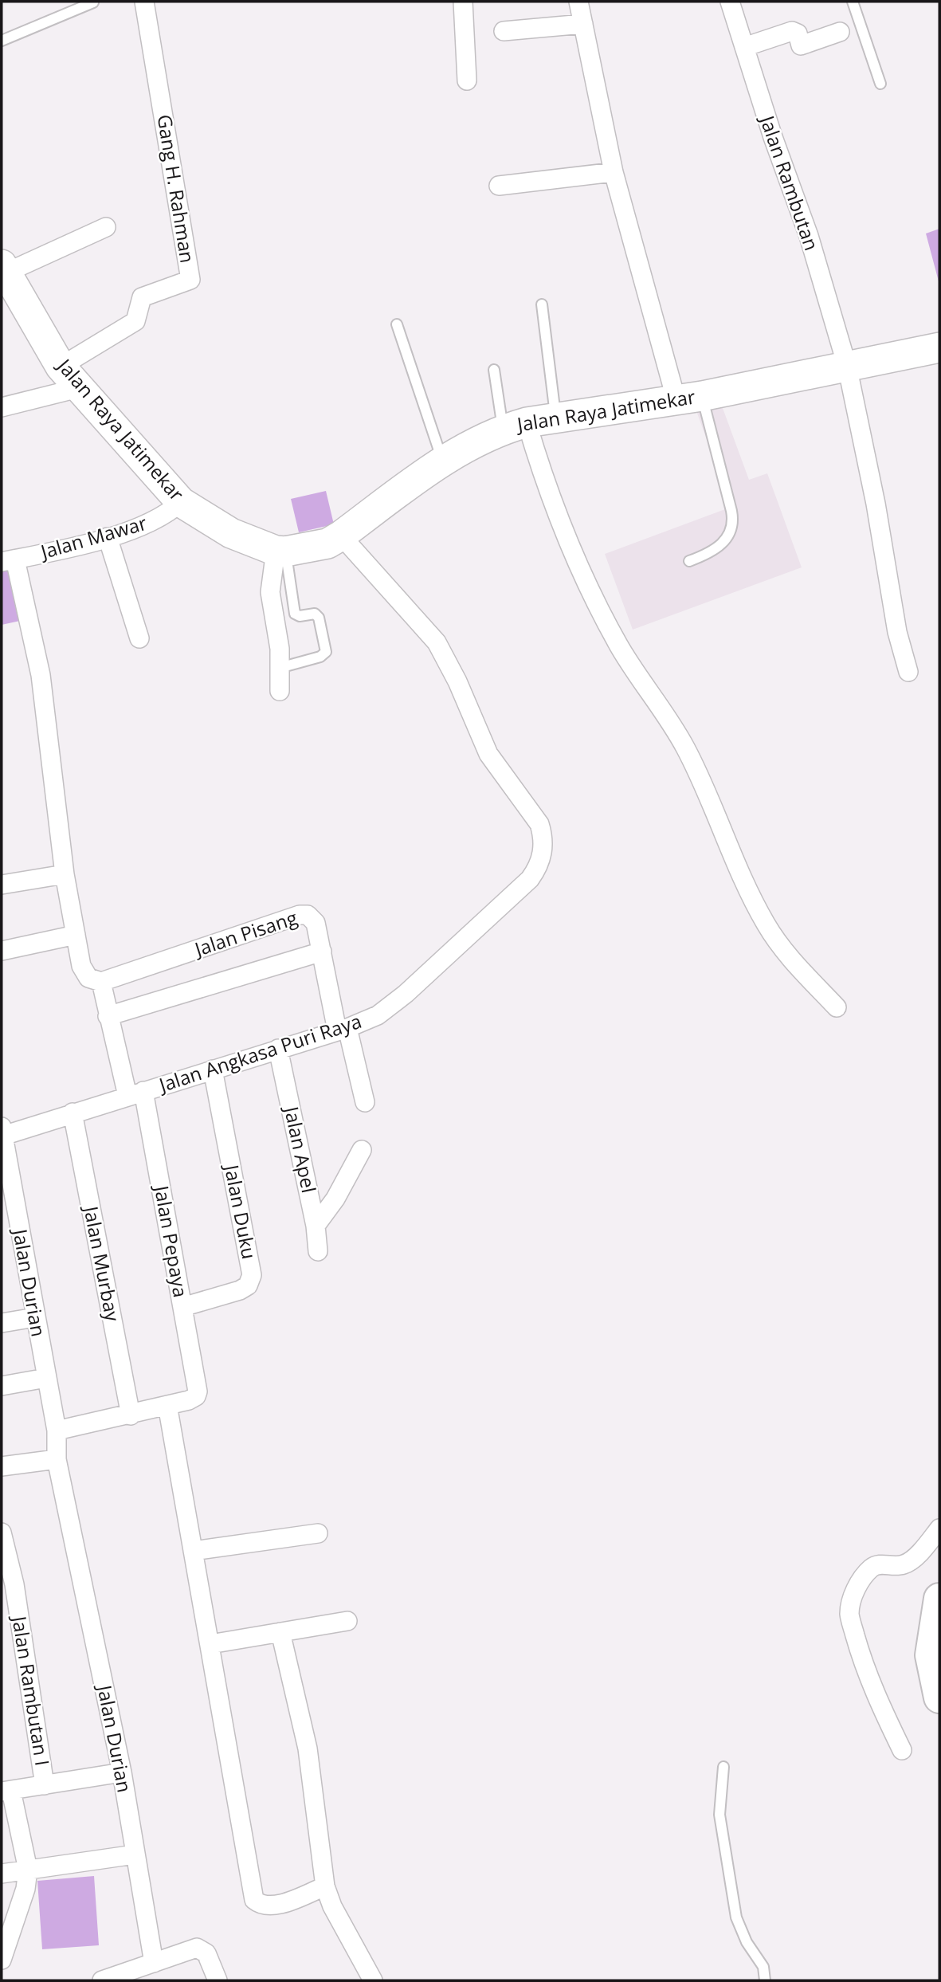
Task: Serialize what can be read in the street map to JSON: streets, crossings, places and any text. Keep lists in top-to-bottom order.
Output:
{
  "streets": {
    "main road": ["Jalan Raya Jatimekar"],
    "street": [
      "Jalan Rambutan",
      "Gang H. Rahman",
      "Jalan Mawar",
      "Jalan Pisang",
      "Jalan Angkasa Puri Raya",
      "Jalan Apel",
      "Jalan Duku",
      "Jalan Pepaya",
      "Jalan Murbay",
      "Jalan Durian",
      "Jalan Rambutan I"
    ]
  },
  "crossings": [
    ["Jalan Rambutan", "Jalan Raya Jatimekar"],
    ["Gang H. Rahman", "Jalan Raya Jatimekar"],
    ["Jalan Raya Jatimekar", "Jalan Mawar"],
    ["Jalan Raya Jatimekar", "Jalan Angkasa Puri Raya"],
    ["Jalan Pisang", "Jalan Angkasa Puri Raya"],
    ["Jalan Pisang", "Jalan Pepaya"],
    ["Jalan Angkasa Puri Raya", "Jalan Apel"],
    ["Jalan Angkasa Puri Raya", "Jalan Duku"],
    ["Jalan Angkasa Puri Raya", "Jalan Pepaya"],
    ["Jalan Angkasa Puri Raya", "Jalan Murbay"],
    ["Jalan Angkasa Puri Raya", "Jalan Durian"],
    ["Jalan Duku", "Jalan Pepaya"]
  ]
}
